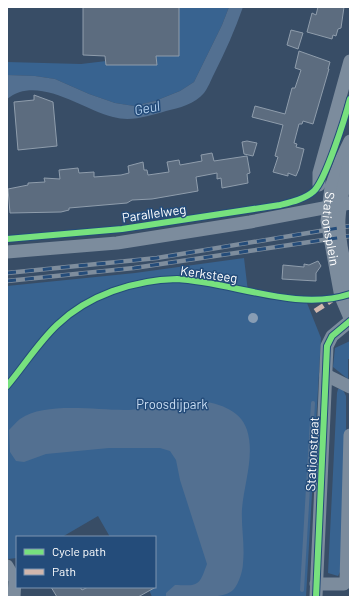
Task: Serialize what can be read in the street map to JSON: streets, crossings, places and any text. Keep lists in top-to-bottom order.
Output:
{
  "streets": {
    "street": ["Parallelweg", "Stationsplein", "Stationstraat"],
    "cycle path": ["Kerksteeg"]
  },
  "crossings": [
    ["Parallelweg", "Stationsplein"]
  ],
  "water": ["Geul"],
  "parks": ["Proosdijpark"],
  "legend": ["Cycle path", "Path"]
}
